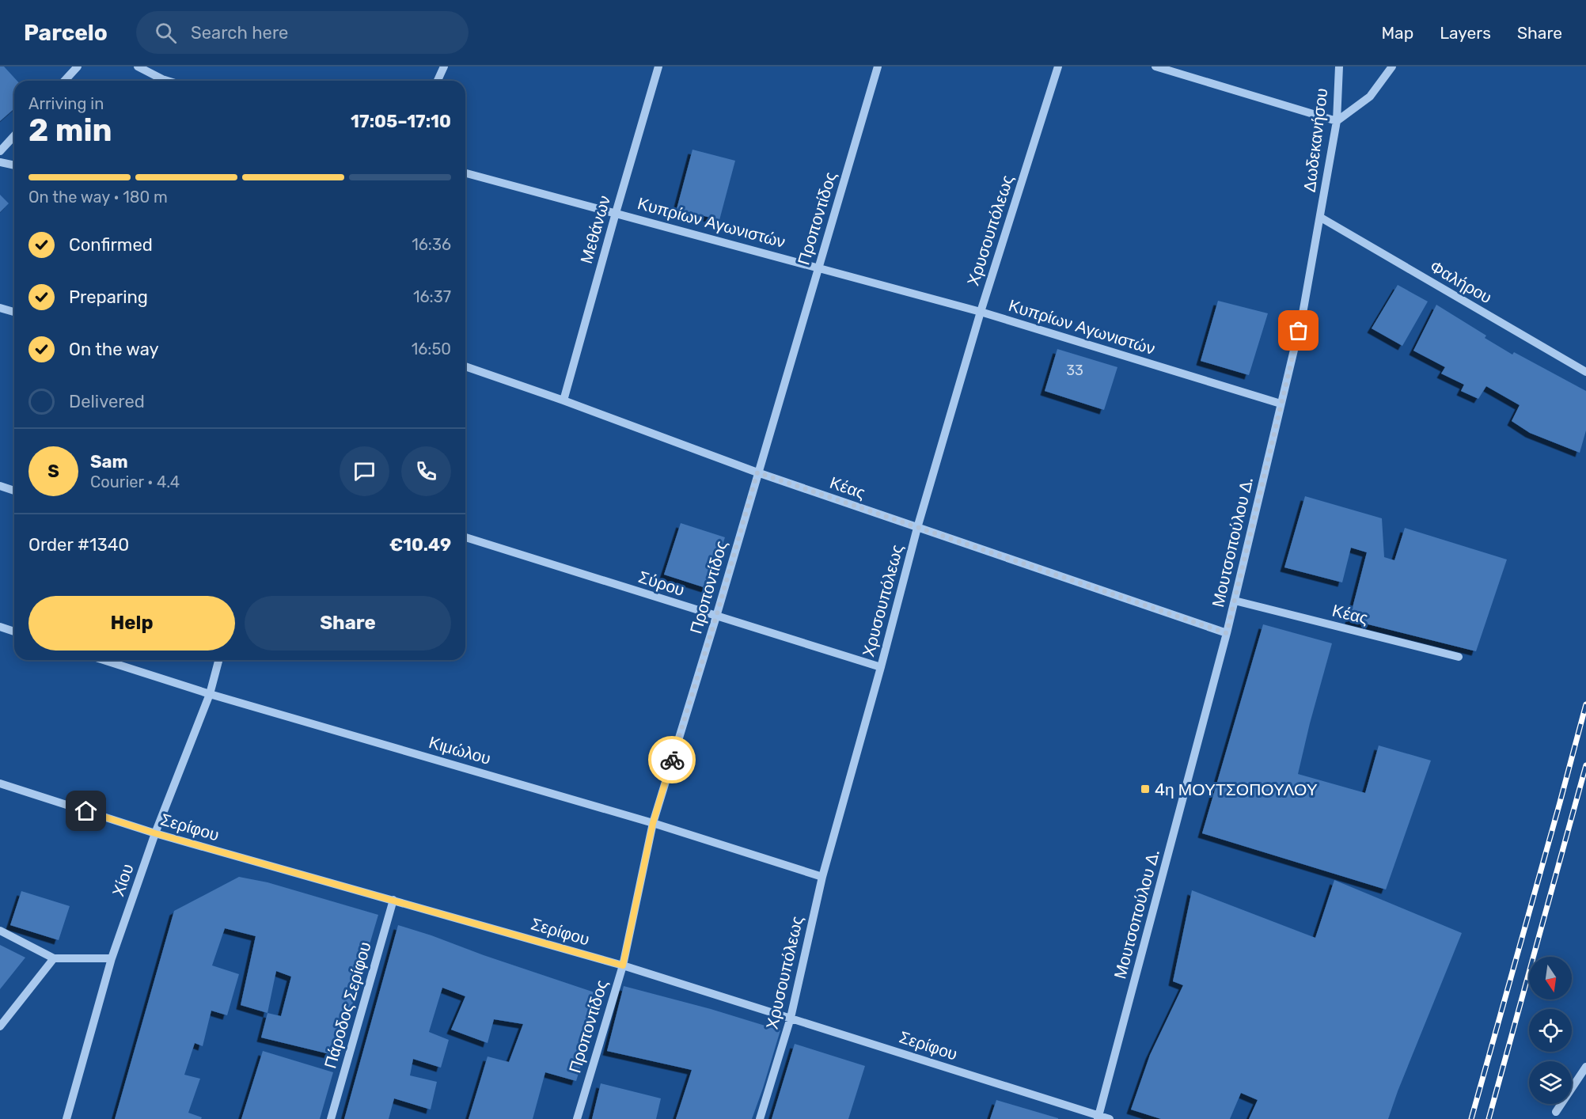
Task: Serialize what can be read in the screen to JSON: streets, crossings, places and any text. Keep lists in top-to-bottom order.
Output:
{
  "streets": {
    "street": [
      "Δωδεκανήσου",
      "Προποντίδος",
      "Κυπρίων Αγωνιστών",
      "Μεθάνων",
      "Χρυσουπόλεως",
      "Φαλήρου",
      "Κέας",
      "Μουτσοπούλου Δ.",
      "Σύρου",
      "Κιμώλου",
      "Σερίφου",
      "Χίου",
      "Πάροδος Σερίφου"
    ]
  },
  "crossings": [
    ["Δωδεκανήσου", "Φαλήρου"],
    ["Δωδεκανήσου", "Μουτσοπούλου Δ."],
    ["Προποντίδος", "Κυπρίων Αγωνιστών"],
    ["Προποντίδος", "Κέας"],
    ["Προποντίδος", "Σύρου"],
    ["Προποντίδος", "Κιμώλου"],
    ["Προποντίδος", "Σερίφου"],
    ["Κυπρίων Αγωνιστών", "Μεθάνων"],
    ["Κυπρίων Αγωνιστών", "Χρυσουπόλεως"],
    ["Κυπρίων Αγωνιστών", "Μουτσοπούλου Δ."],
    ["Μεθάνων", "Κέας"],
    ["Χρυσουπόλεως", "Κέας"],
    ["Χρυσουπόλεως", "Σύρου"],
    ["Χρυσουπόλεως", "Κιμώλου"],
    ["Χρυσουπόλεως", "Σερίφου"],
    ["Φαλήρου", "Μουτσοπούλου Δ."],
    ["Κέας", "Μουτσοπούλου Δ."],
    ["Μουτσοπούλου Δ.", "Σερίφου"],
    ["Κιμώλου", "Χίου"],
    ["Σερίφου", "Χίου"],
    ["Σερίφου", "Πάροδος Σερίφου"]
  ],
  "places": {
    "transit": ["4η ΜΟΥΤΣΟΠΟΥΛΟΥ"]
  },
  "house_numbers": ["33"],
  "north": "bottom",
  "page": {
    "header": "Parcelo",
    "search": "Search here",
    "nav": ["Map", "Layers", "Share"],
    "heading": ["2 min", "Arriving in", "17:05–17:10"],
    "panel": [
      "Sam",
      "Courier · 4.4",
      "Order #1340",
      "€10.49"
    ],
    "bar": "On the way · 180 m",
    "list": [
      ["Confirmed", "16:36"],
      ["Preparing", "16:37"],
      ["On the way", "16:50"],
      "Delivered"
    ],
    "round": "S",
    "buttons": ["Help", "Share"]
  }
}
